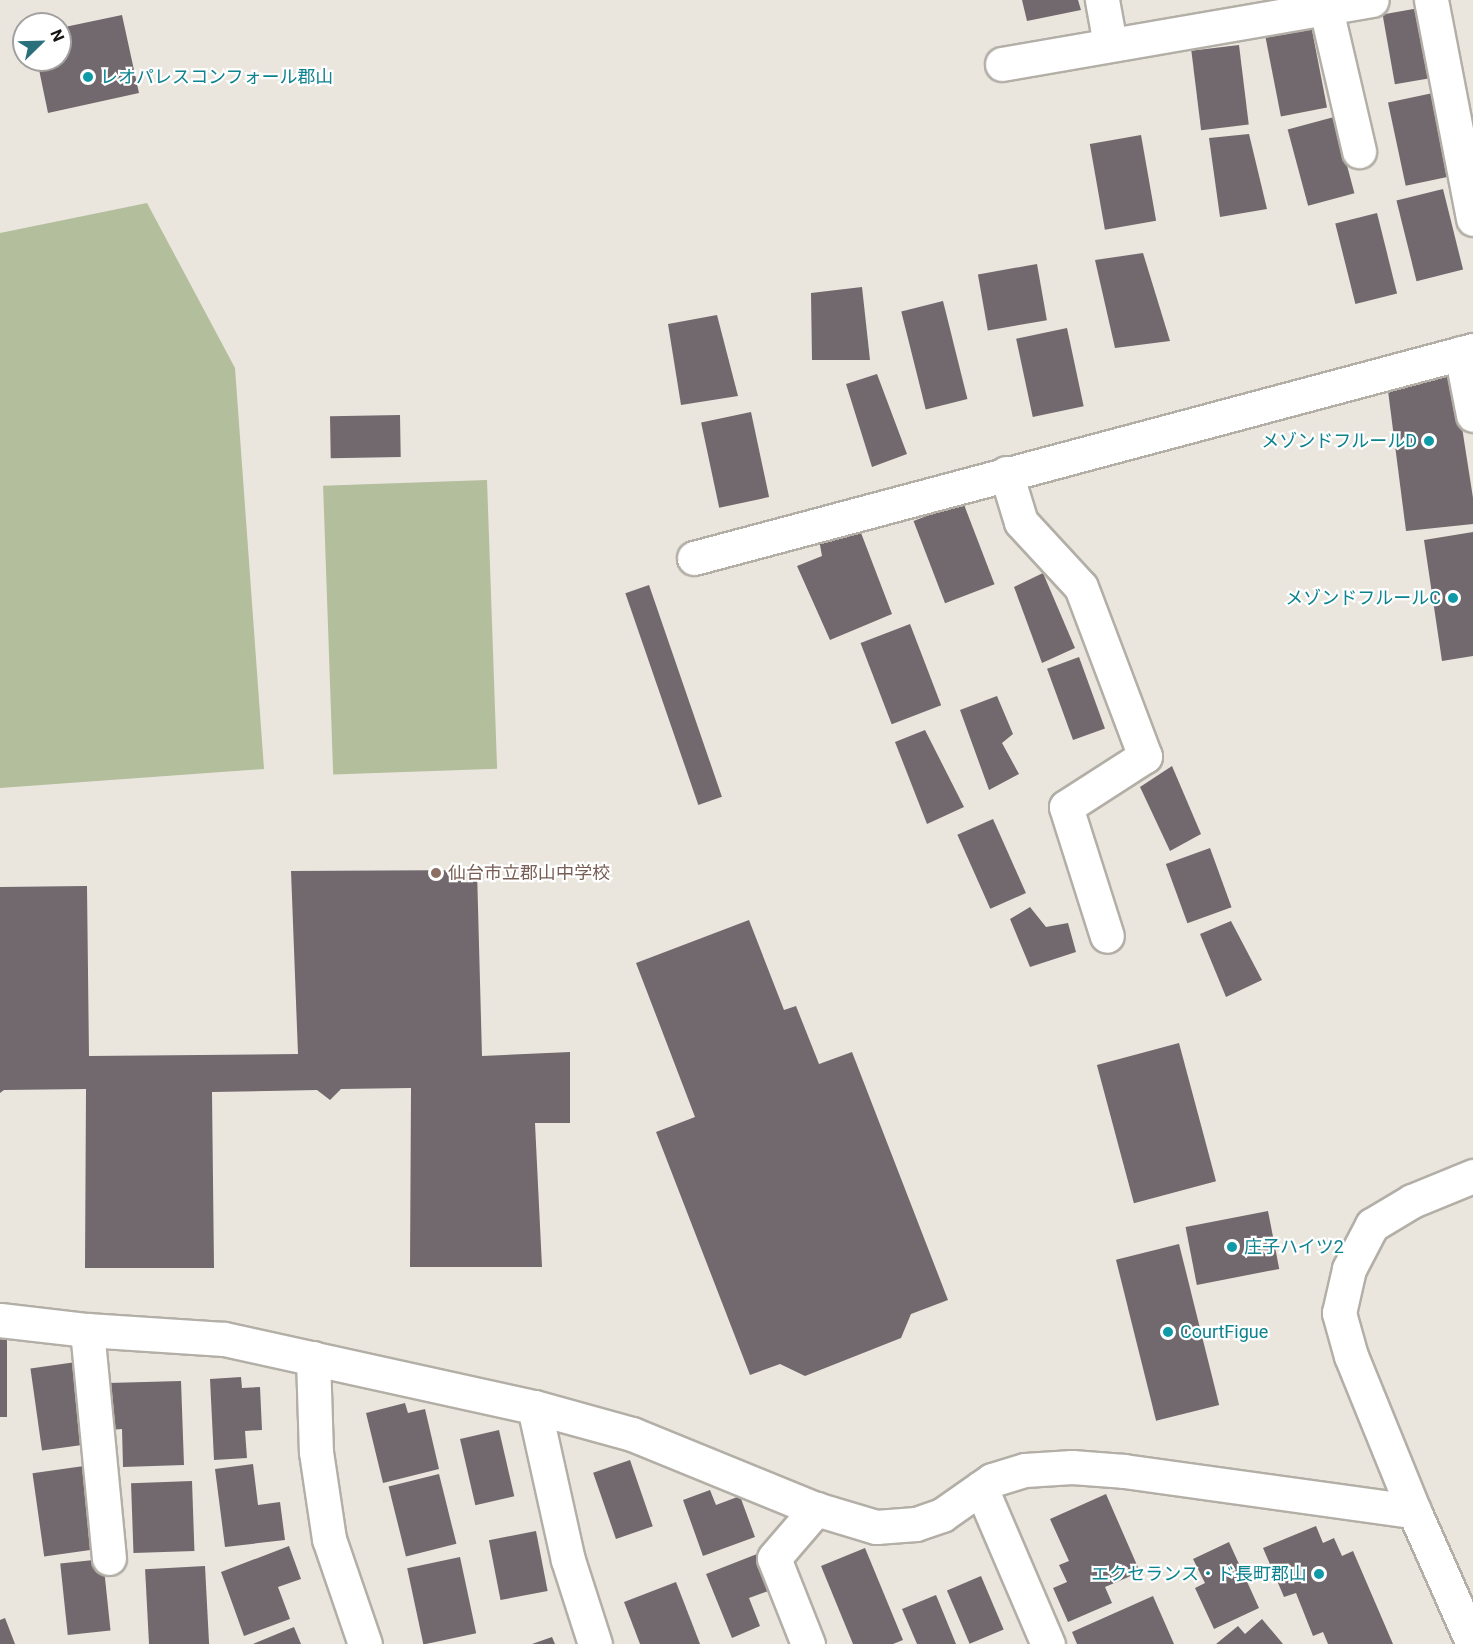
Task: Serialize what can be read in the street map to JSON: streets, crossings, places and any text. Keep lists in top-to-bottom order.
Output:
{
  "places": [
    "レオパレスコンフォール郡山",
    "メゾンドフルールD",
    "メゾンドフルールC",
    "仙台市立郡山中学校",
    "庄子ハイツ2",
    "CourtFigue",
    "エクセランス・ド長町郡山"
  ],
  "north": "top right"
}
